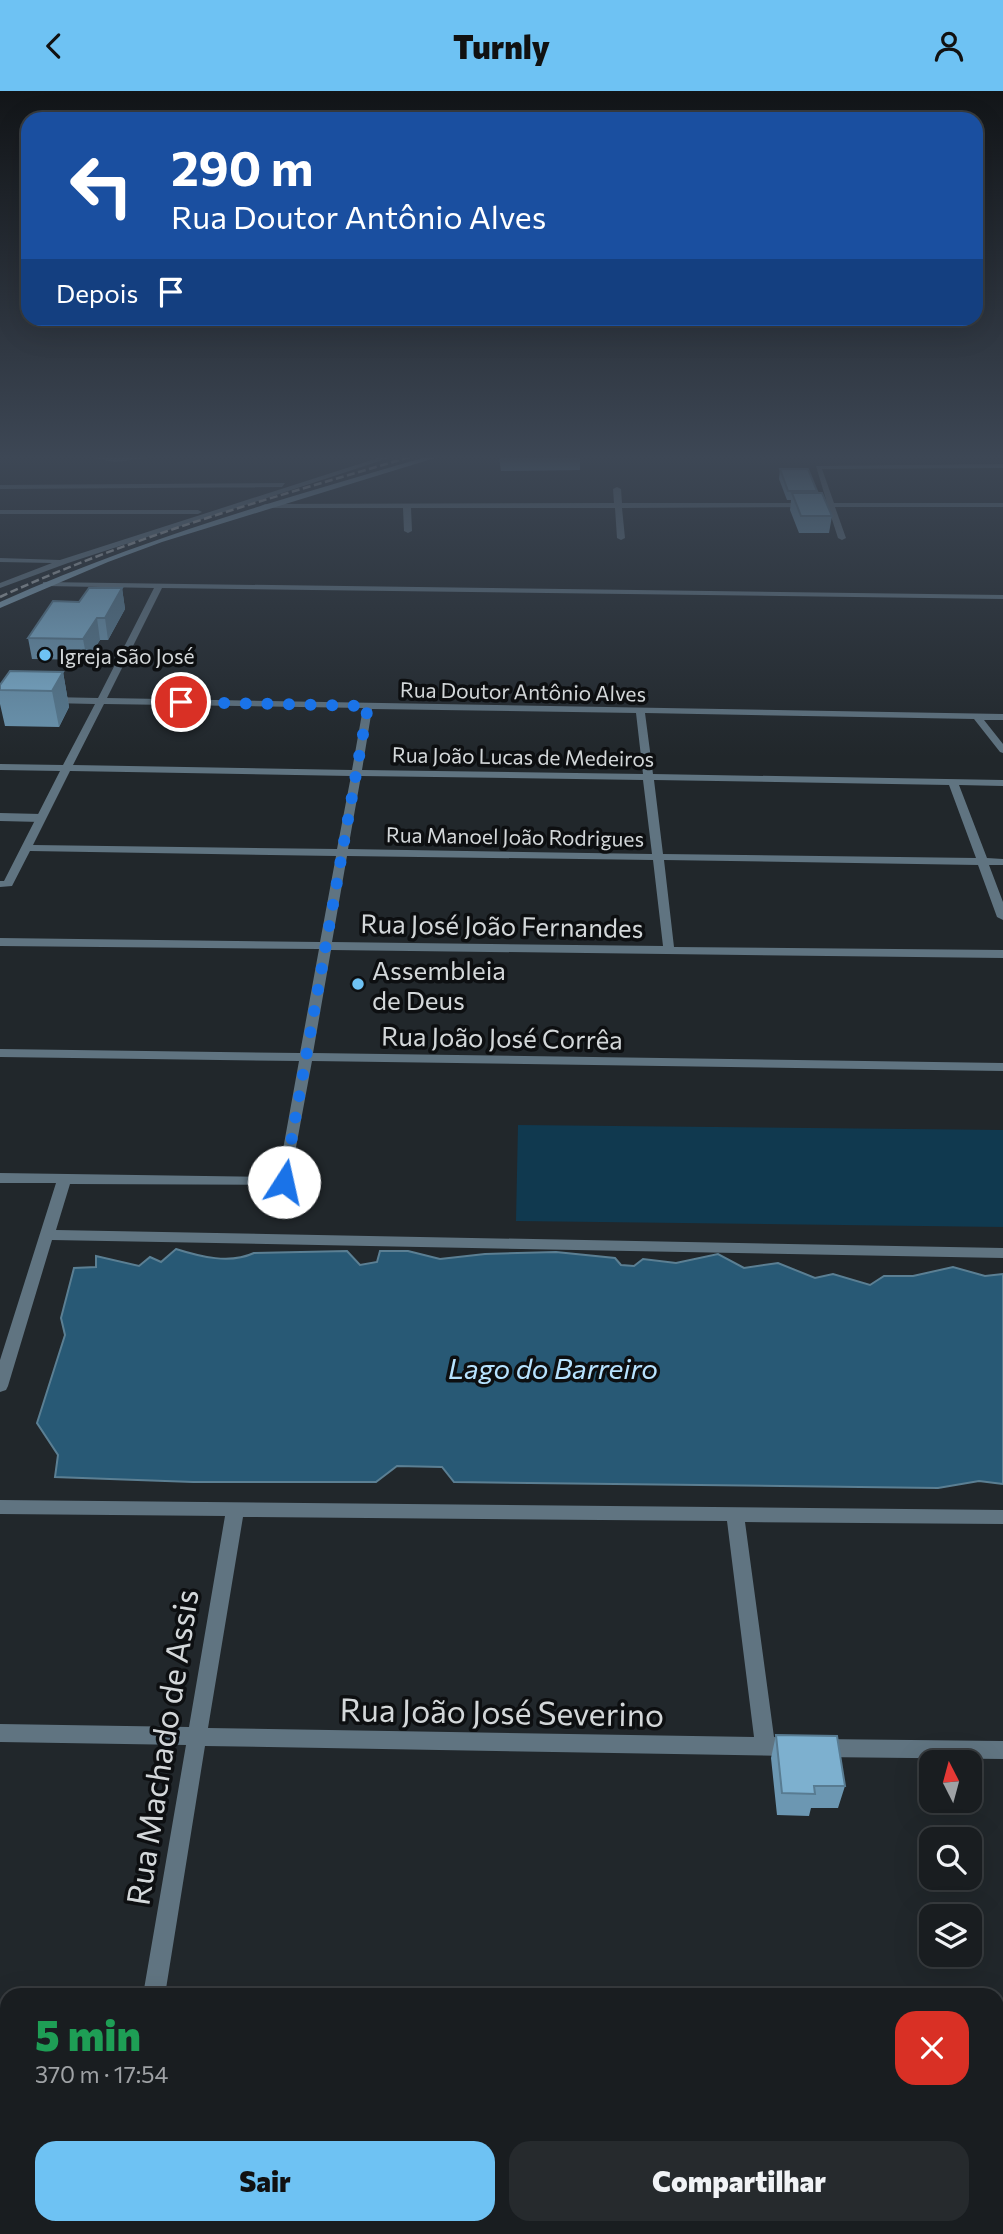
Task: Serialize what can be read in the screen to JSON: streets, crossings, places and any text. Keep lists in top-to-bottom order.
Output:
{
  "streets": {
    "street": [
      "Rua Doutor Antônio Alves",
      "Rua João Lucas de Medeiros",
      "Rua Manoel João Rodrigues",
      "Rua José João Fernandes",
      "Rua João José Corrêa",
      "Rua João José Severino",
      "Rua Machado de Assis"
    ]
  },
  "crossings": [
    ["Rua João José Severino", "Rua Machado de Assis"]
  ],
  "water": ["Lago do Barreiro"],
  "places": ["Igreja São José", "Assembleia de Deus"],
  "north": "top",
  "page": {
    "header": "Turnly",
    "turn": ["290 m", "Rua Doutor Antônio Alves"],
    "then": "Depois",
    "heading": ["5 min", "370 m · 17:54"],
    "buttons": ["Sair", "Compartilhar"]
  }
}
